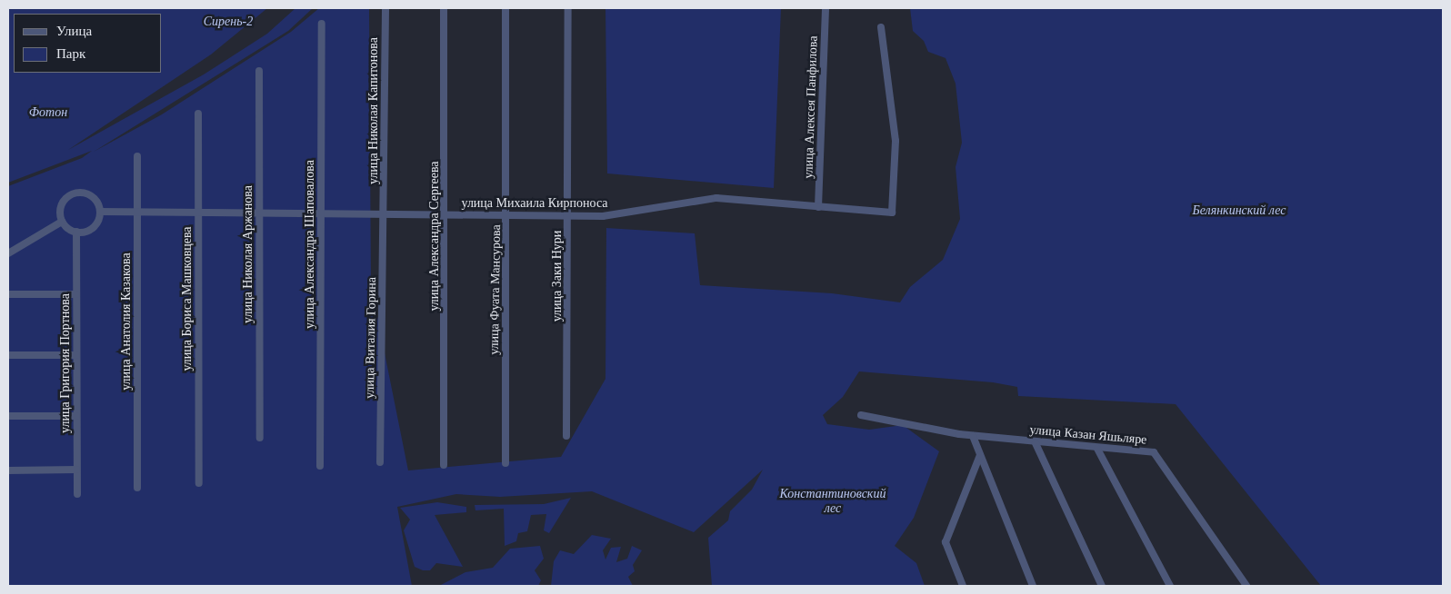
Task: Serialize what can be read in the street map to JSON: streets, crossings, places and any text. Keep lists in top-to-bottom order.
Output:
{
  "streets": {
    "street": [
      "улица Алексея Панфилова",
      "улица Николая Капитонова",
      "улица Михаила Кирпоноса",
      "улица Александра Сергеева",
      "улица Александра Шаповалова",
      "улица Николая Аржанова",
      "улица Заки Нури",
      "улица Фуата Мансурова",
      "улица Бориса Машковцева",
      "улица Анатолия Казакова",
      "улица Виталия Горина",
      "улица Григория Портнова",
      "улица Казан Яшьляре"
    ]
  },
  "crossings": [
    ["улица Алексея Панфилова", "улица Михаила Кирпоноса"],
    ["улица Николая Капитонова", "улица Михаила Кирпоноса"],
    ["улица Николая Капитонова", "улица Виталия Горина"],
    ["улица Михаила Кирпоноса", "улица Александра Сергеева"],
    ["улица Михаила Кирпоноса", "улица Александра Шаповалова"],
    ["улица Михаила Кирпоноса", "улица Николая Аржанова"],
    ["улица Михаила Кирпоноса", "улица Заки Нури"],
    ["улица Михаила Кирпоноса", "улица Фуата Мансурова"],
    ["улица Михаила Кирпоноса", "улица Бориса Машковцева"],
    ["улица Михаила Кирпоноса", "улица Анатолия Казакова"],
    ["улица Михаила Кирпоноса", "улица Виталия Горина"],
    ["улица Михаила Кирпоноса", "улица Григория Портнова"]
  ],
  "parks": [
    "Сирень-2",
    "Фотон",
    "Белянкинский лес",
    "Константиновский лес"
  ],
  "legend": ["Улица", "Парк"]
}
